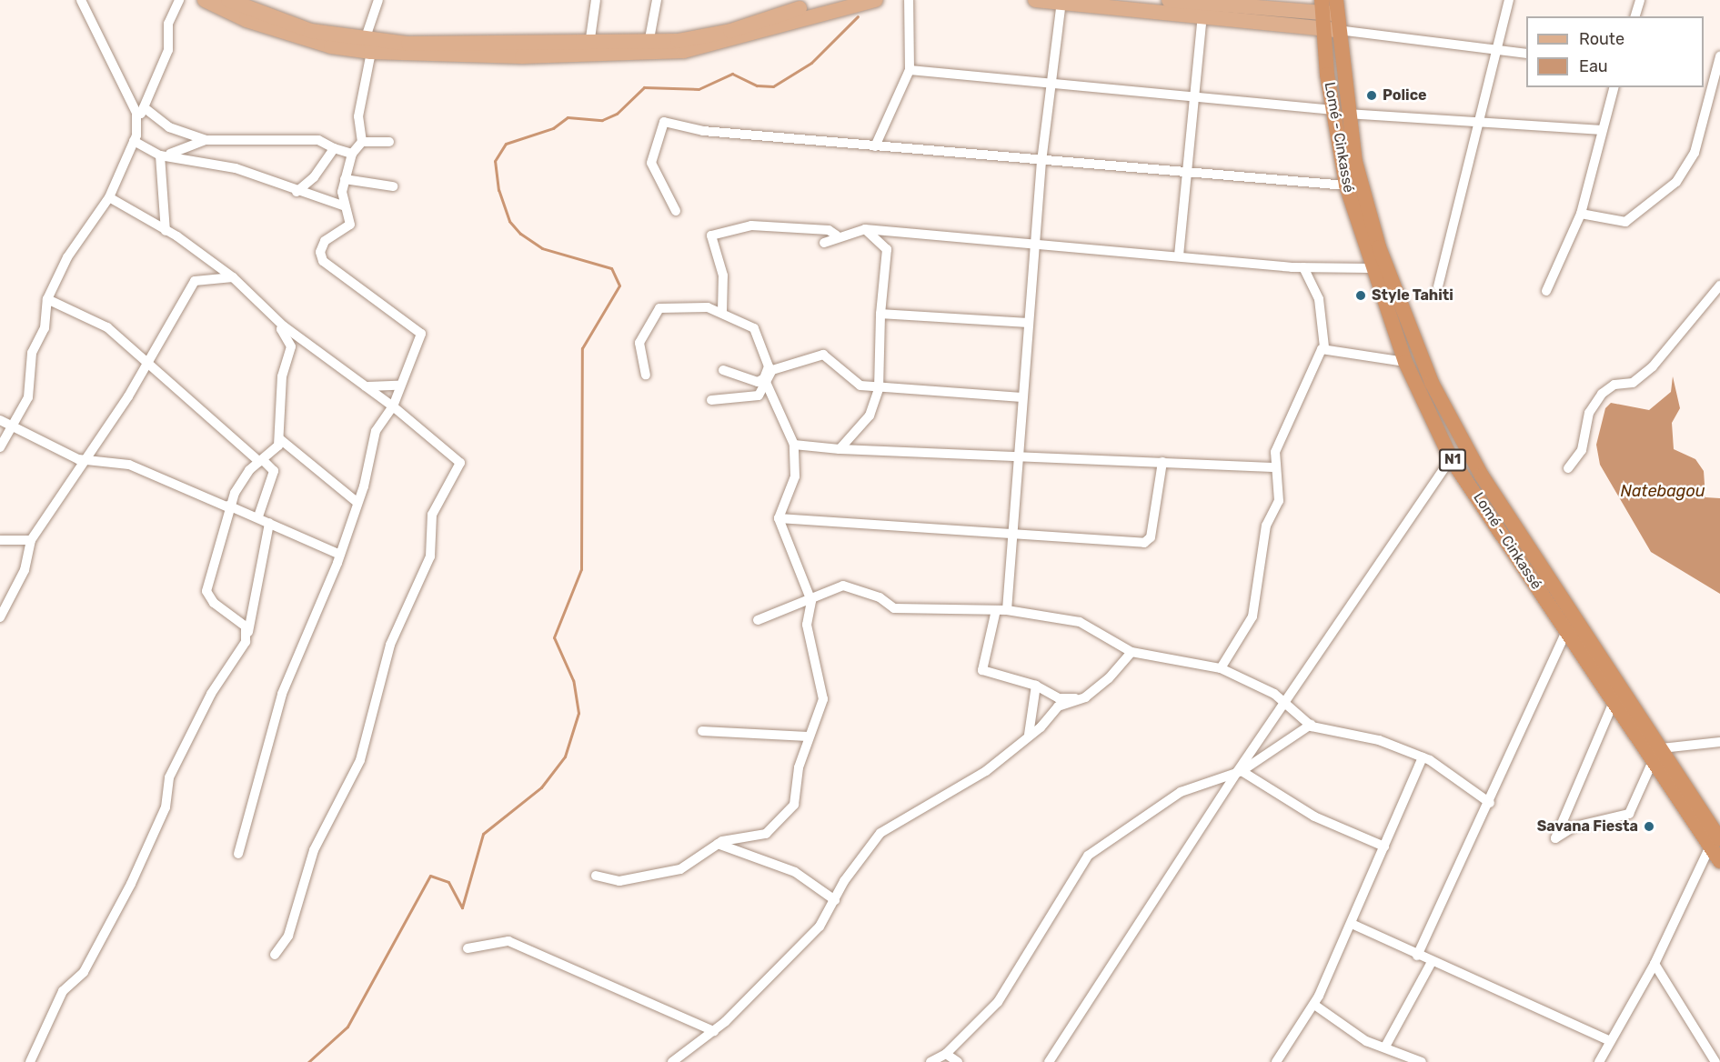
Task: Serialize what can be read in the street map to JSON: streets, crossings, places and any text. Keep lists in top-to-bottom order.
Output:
{
  "streets": {
    "highway": ["Lomé - Cinkassé", "N1"]
  },
  "water": ["Natebagou"],
  "places": ["Police", "Style Tahiti", "Savana Fiesta"],
  "legend": ["Route", "Eau"]
}
